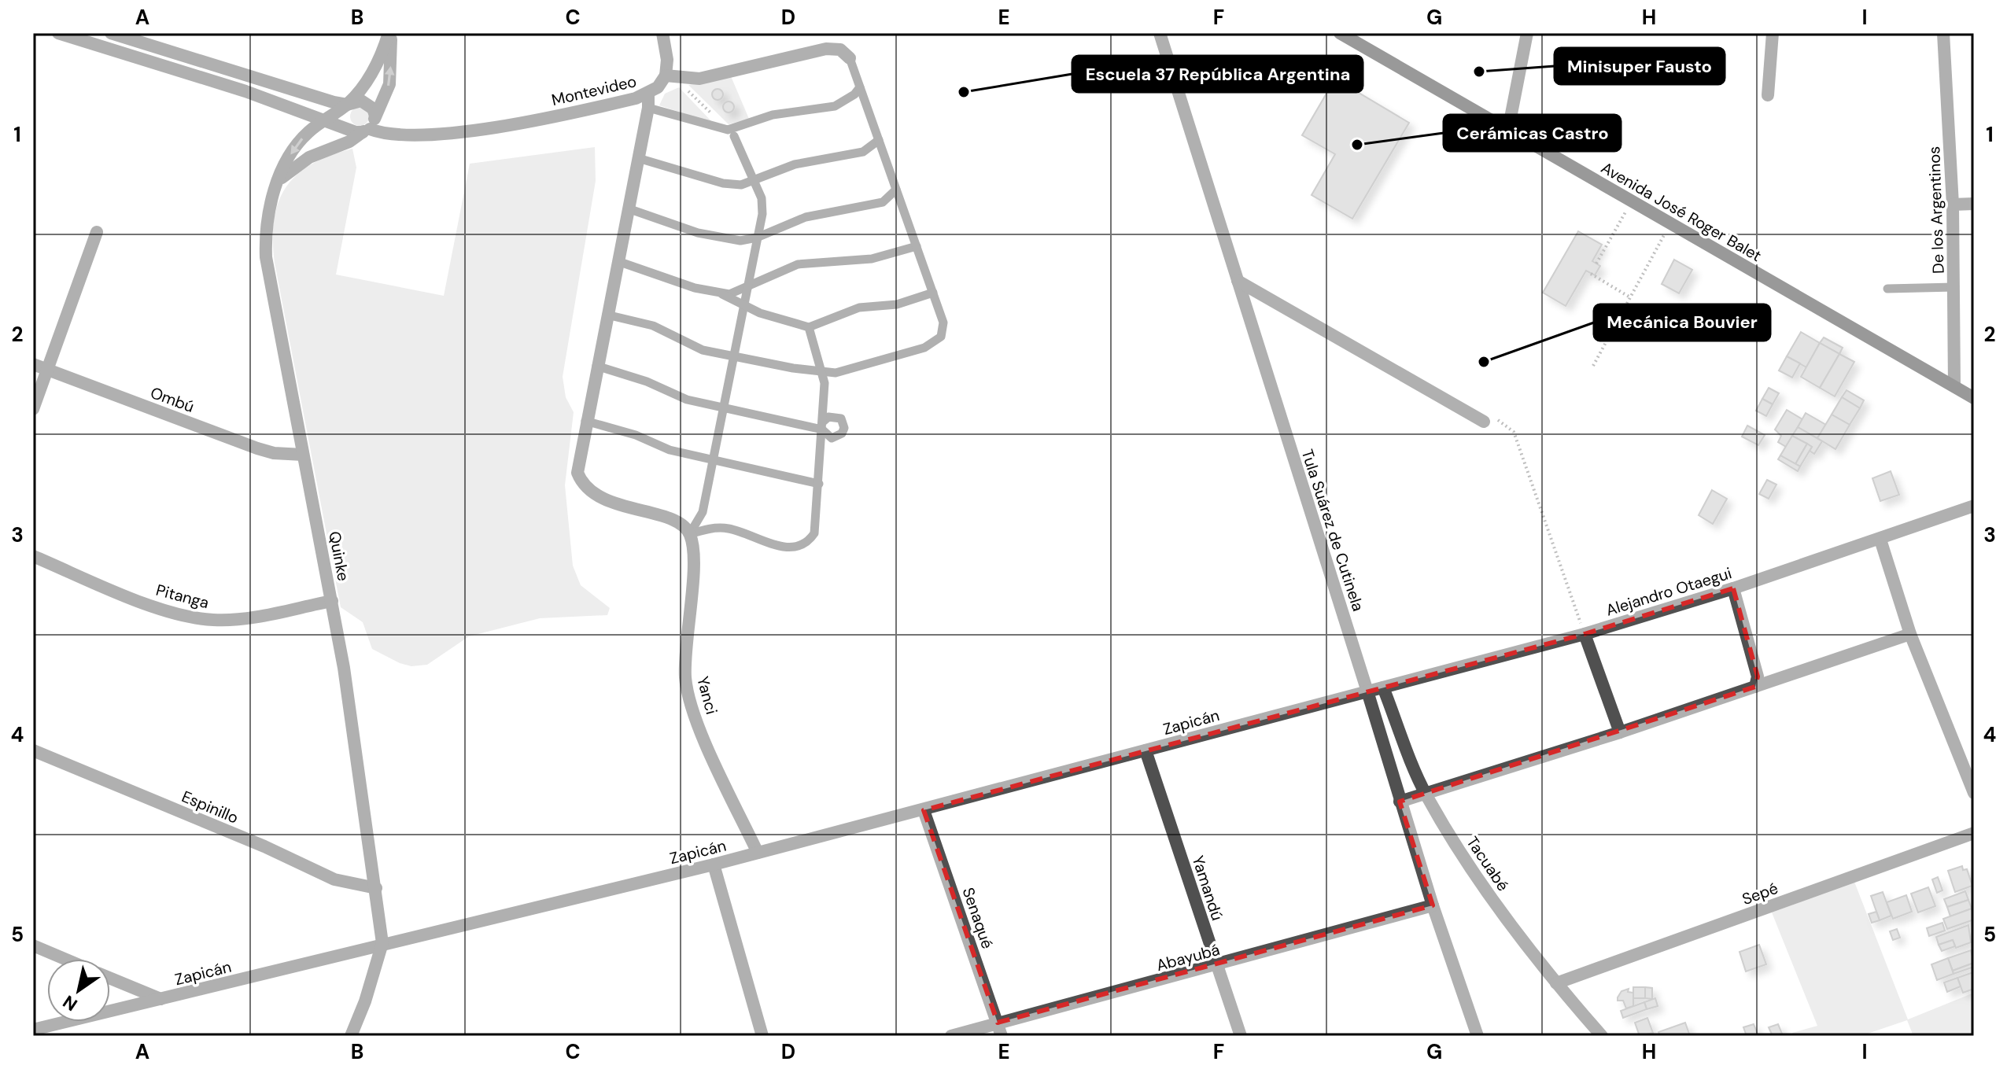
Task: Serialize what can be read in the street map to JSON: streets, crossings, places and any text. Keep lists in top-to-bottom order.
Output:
{
  "streets": {
    "street": [
      "Montevideo",
      "De los Argentinos",
      "Avenida José Roger Balet",
      "Ombú",
      "Tula Suárez de Cutinela",
      "Quinke",
      "Alejandro Otaegui",
      "Pitanga",
      "Yanci",
      "Zapicán",
      "Espinillo",
      "Tacuabé",
      "Yamandú",
      "Sepé",
      "Senaqué",
      "Abayubá"
    ]
  },
  "crossings": [
    ["Montevideo", "Quinke"],
    ["De los Argentinos", "Avenida José Roger Balet"],
    ["Ombú", "Quinke"],
    ["Tula Suárez de Cutinela", "Alejandro Otaegui"],
    ["Tula Suárez de Cutinela", "Zapicán"],
    ["Tula Suárez de Cutinela", "Abayubá"],
    ["Quinke", "Pitanga"],
    ["Quinke", "Zapicán"],
    ["Quinke", "Espinillo"],
    ["Alejandro Otaegui", "Zapicán"],
    ["Alejandro Otaegui", "Tacuabé"],
    ["Yanci", "Zapicán"],
    ["Zapicán", "Yamandú"],
    ["Zapicán", "Senaqué"],
    ["Tacuabé", "Sepé"],
    ["Yamandú", "Abayubá"],
    ["Senaqué", "Abayubá"]
  ],
  "places": [
    "Minisuper Fausto",
    "Escuela 37 República Argentina",
    "Cerámicas Castro",
    "Mecánica Bouvier"
  ],
  "north": "bottom left",
  "grid": {
    "columns": [
      "A",
      "B",
      "C",
      "D",
      "E",
      "F",
      "G",
      "H",
      "I"
    ],
    "rows": [
      "1",
      "2",
      "3",
      "4",
      "5"
    ]
  }
}
